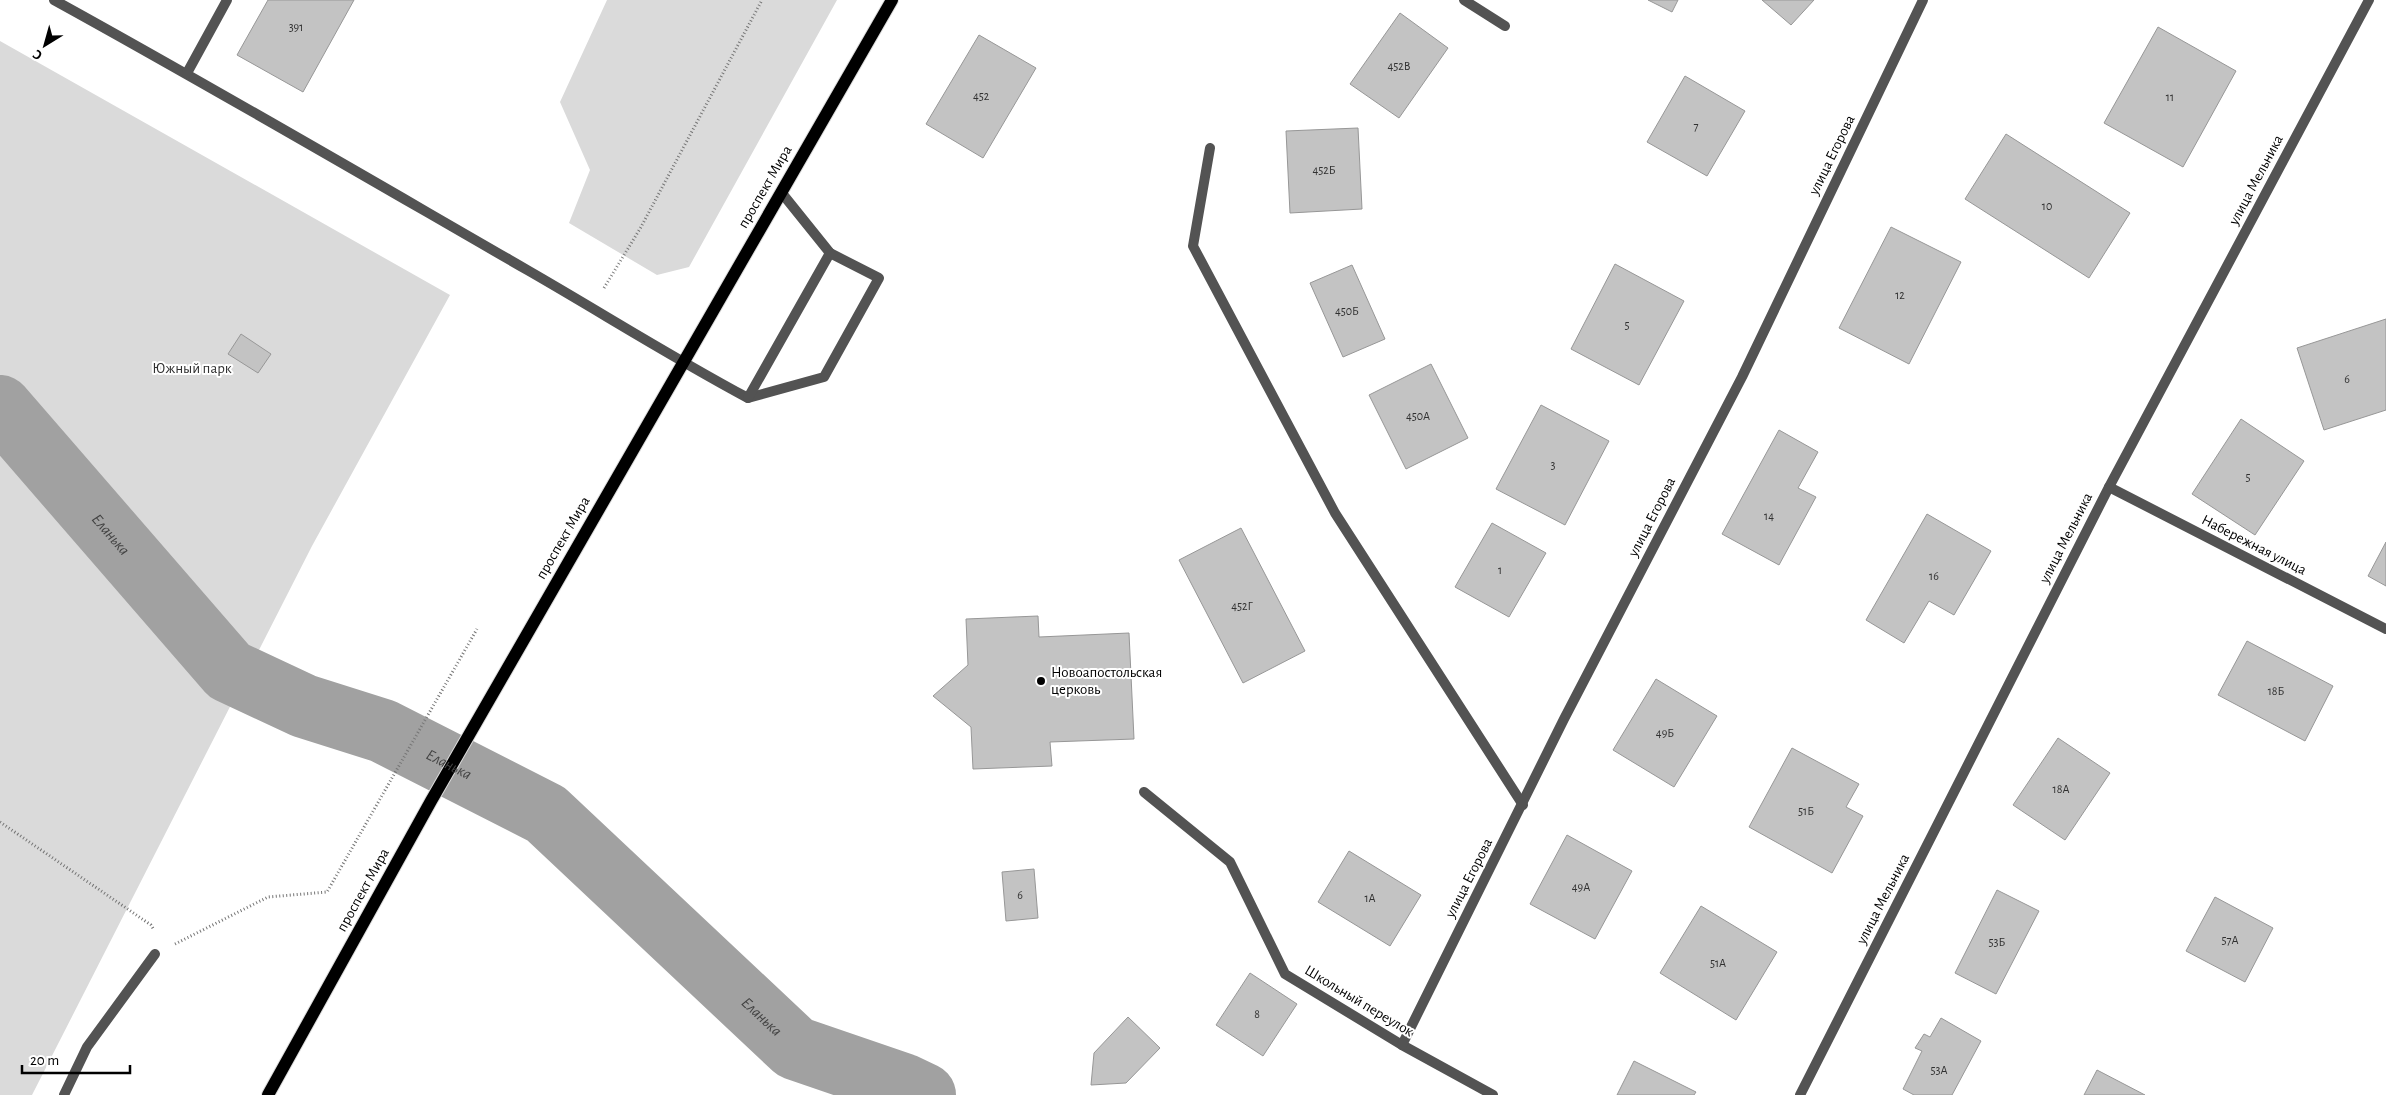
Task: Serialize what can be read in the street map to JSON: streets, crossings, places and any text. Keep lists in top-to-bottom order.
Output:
{
  "streets": {
    "main road": ["проспект Мира"],
    "street": [
      "улица Егорова",
      "улица Мельника",
      "Набережная улица",
      "Школьный переулок"
    ]
  },
  "crossings": [
    ["улица Егорова", "Школьный переулок"],
    ["улица Мельника", "Набережная улица"]
  ],
  "water": ["Еланька"],
  "parks": ["Южный парк"],
  "places": ["Новоапостольская церковь"],
  "house_numbers": [
    "391",
    "452В",
    "452",
    "11",
    "7",
    "452Б",
    "10",
    "12",
    "450Б",
    "5",
    "6",
    "450А",
    "3",
    "5",
    "14",
    "1",
    "16",
    "452Г",
    "18Б",
    "49Б",
    "18А",
    "51Б",
    "49А",
    "6",
    "1А",
    "57А",
    "53Б",
    "51А",
    "8",
    "53А"
  ],
  "scale_bar": "20 m",
  "north": "bottom left"
}
